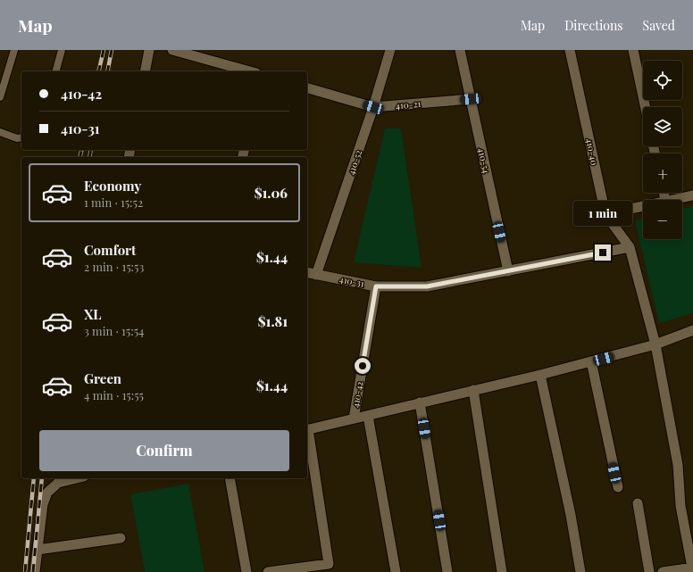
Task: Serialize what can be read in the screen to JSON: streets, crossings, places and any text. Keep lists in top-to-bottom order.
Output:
{
  "streets": {
    "street": [
      "410-21",
      "410-40",
      "410-54",
      "410-52",
      "410-31",
      "410-42"
    ]
  },
  "crossings": [
    ["410-21", "410-54"],
    ["410-21", "410-52"],
    ["410-40", "410-31"],
    ["410-54", "410-31"],
    ["410-52", "410-31"],
    ["410-31", "410-42"]
  ],
  "page": {
    "header": "Map",
    "nav": ["Map", "Directions", "Saved"],
    "map_buttons": ["+", "−"],
    "banner": ["410-42", "410-31"],
    "list": [
      {
        "name": "Economy",
        "note": "1 min · 15:52",
        "value": "$1.06"
      },
      {
        "name": "Comfort",
        "note": "2 min · 15:53",
        "value": "$1.44"
      },
      {
        "name": "XL",
        "note": "3 min · 15:54",
        "value": "$1.81"
      },
      {
        "name": "Green",
        "note": "4 min · 15:55",
        "value": "$1.44"
      }
    ],
    "bubble": "1 min",
    "buttons": "Confirm"
  }
}
